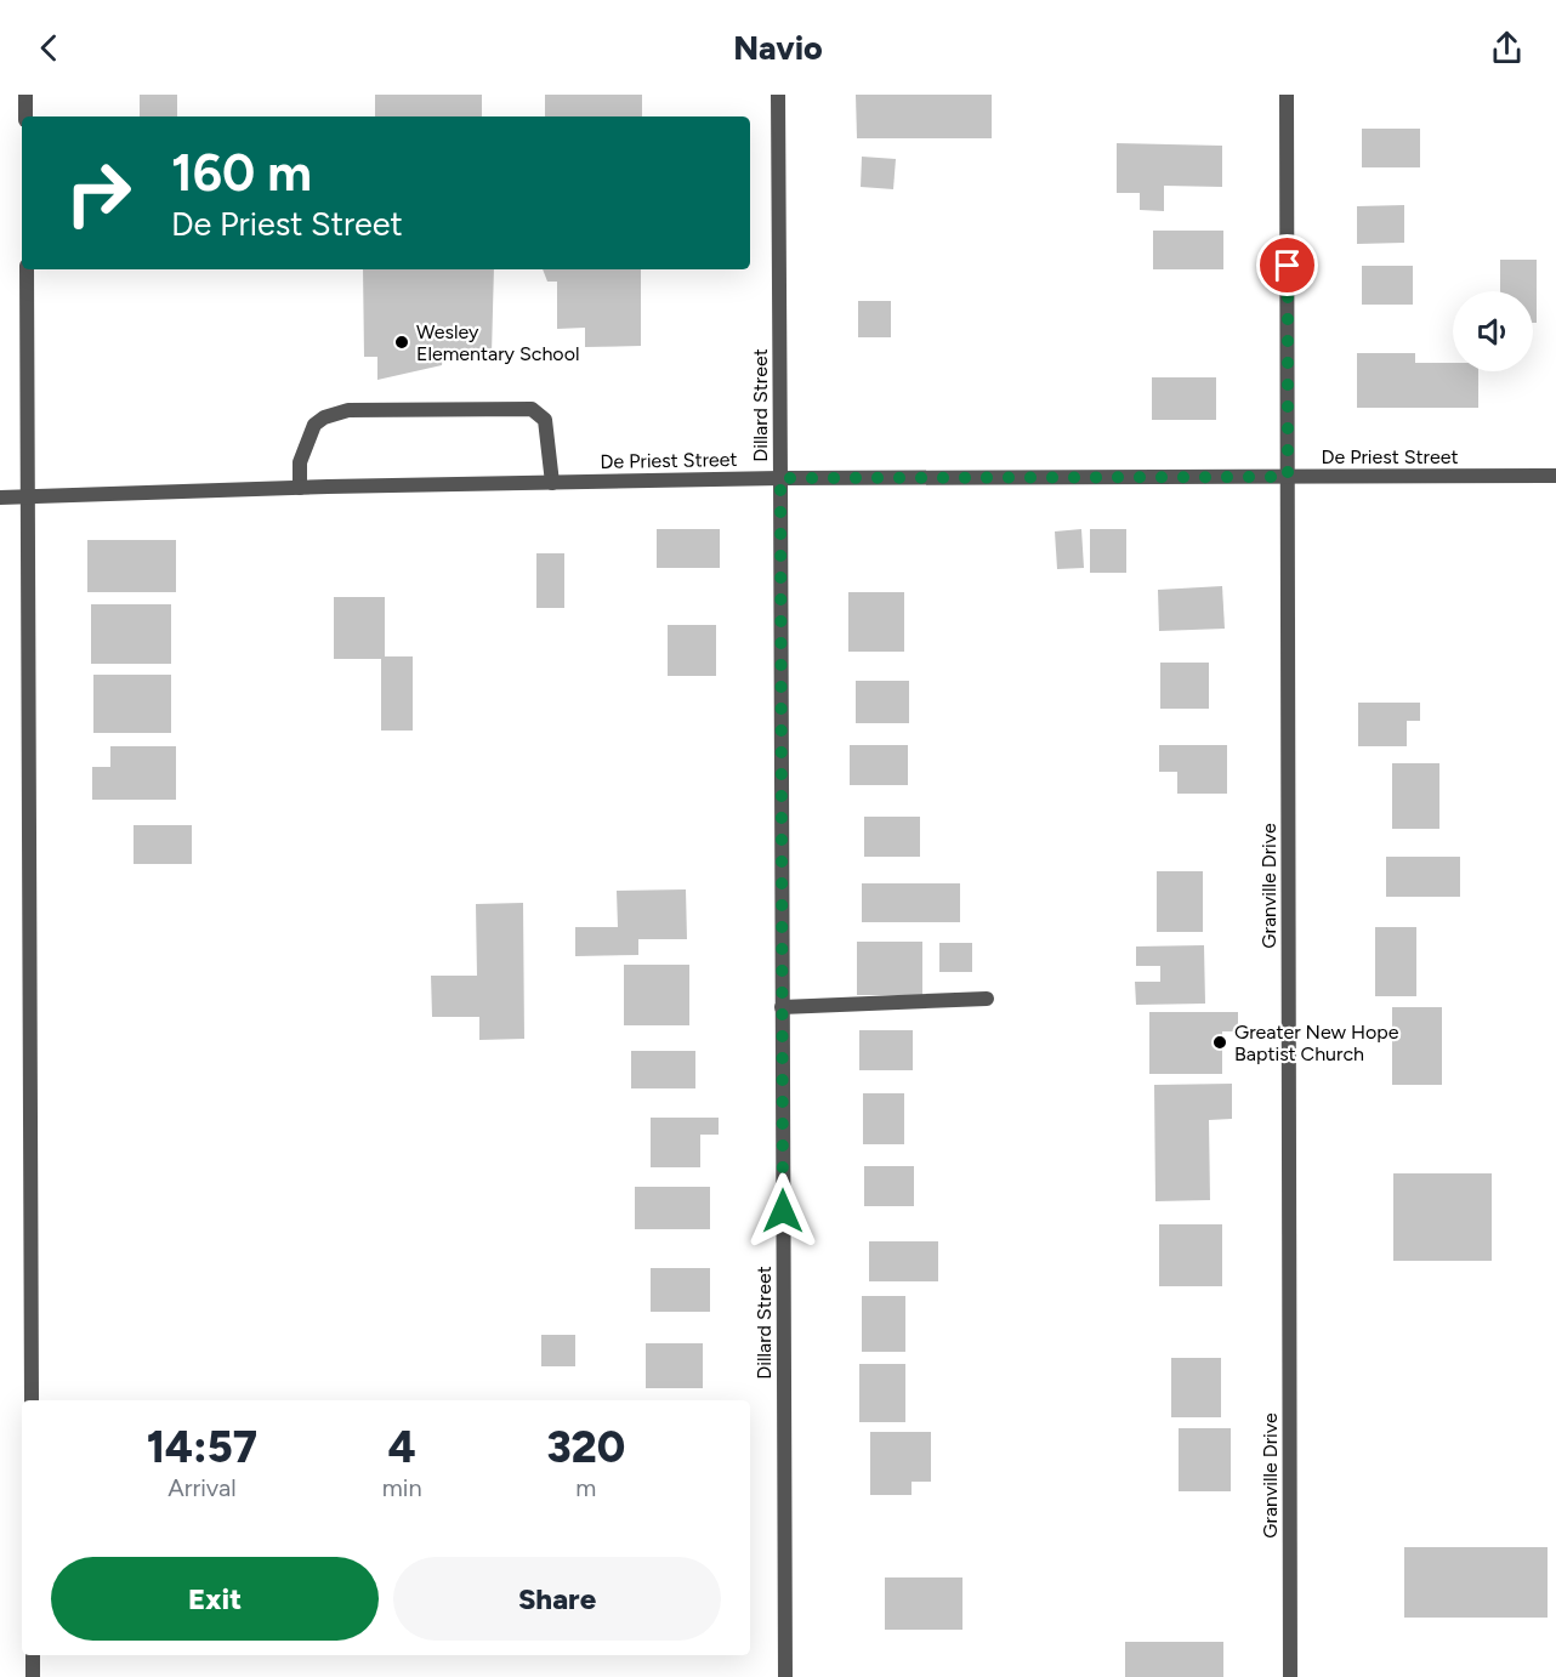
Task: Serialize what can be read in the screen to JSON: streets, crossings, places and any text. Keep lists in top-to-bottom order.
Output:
{
  "streets": {
    "street": ["Dillard Street", "De Priest Street", "Granville Drive"]
  },
  "crossings": [
    ["Dillard Street", "De Priest Street"],
    ["De Priest Street", "Granville Drive"]
  ],
  "places": ["Wesley Elementary School", "Greater New Hope Baptist Church"],
  "page": {
    "header": "Navio",
    "turn": ["160 m", "De Priest Street"],
    "eta": [
      "14:57",
      "Arrival",
      "4",
      "min",
      "320",
      "m"
    ],
    "buttons": ["Exit", "Share"]
  }
}
